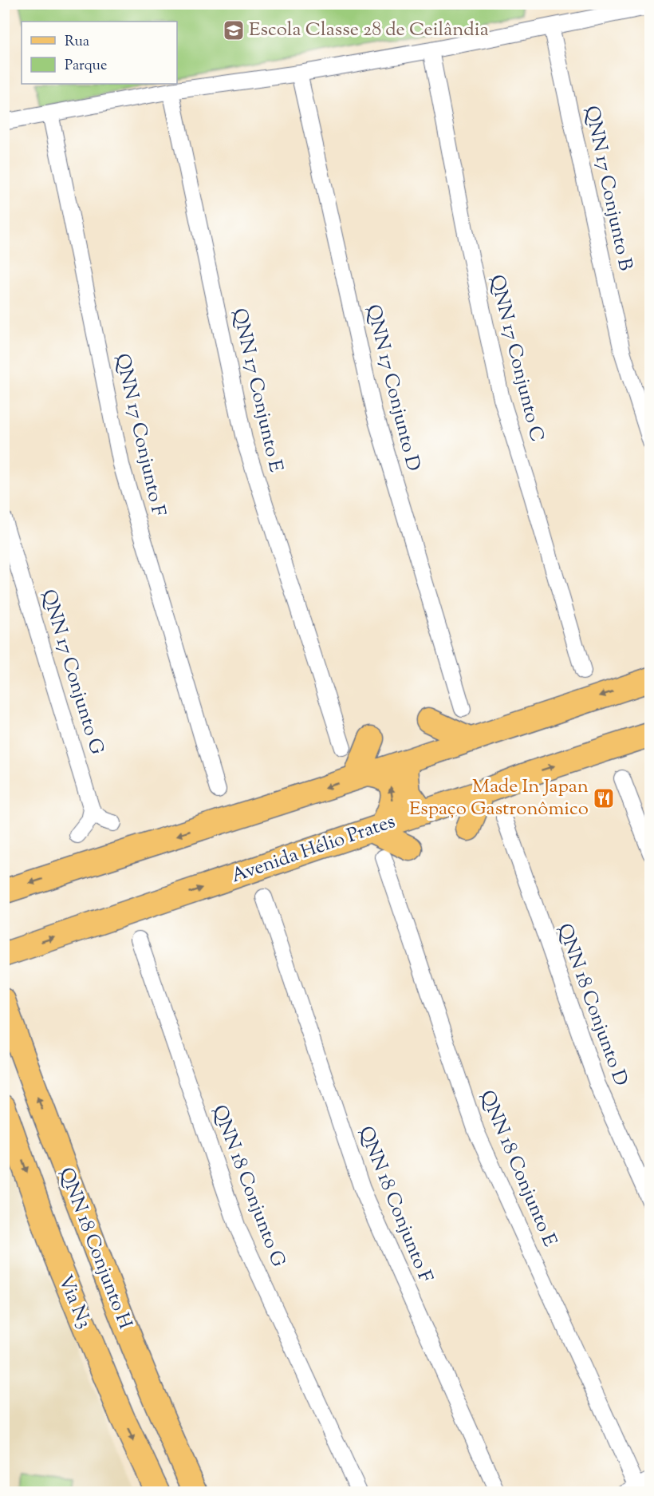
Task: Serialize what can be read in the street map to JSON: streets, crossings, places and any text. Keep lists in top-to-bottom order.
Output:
{
  "streets": {
    "main road": ["Avenida Hélio Prates", "QNN 18 Conjunto H", "Via N3"],
    "street": [
      "QNN 17 Conjunto B",
      "QNN 17 Conjunto C",
      "QNN 17 Conjunto D",
      "QNN 17 Conjunto E",
      "QNN 17 Conjunto F",
      "QNN 17 Conjunto G",
      "QNN 18 Conjunto D",
      "QNN 18 Conjunto E",
      "QNN 18 Conjunto G",
      "QNN 18 Conjunto F"
    ]
  },
  "one_way": ["QNN 18 Conjunto H", "Via N3"],
  "places": {
    "school or university": ["Escola Classe 28 de Ceilândia"],
    "restaurant": ["Made In Japan Espaço Gastronômico"]
  },
  "legend": ["Rua", "Parque"]
}
